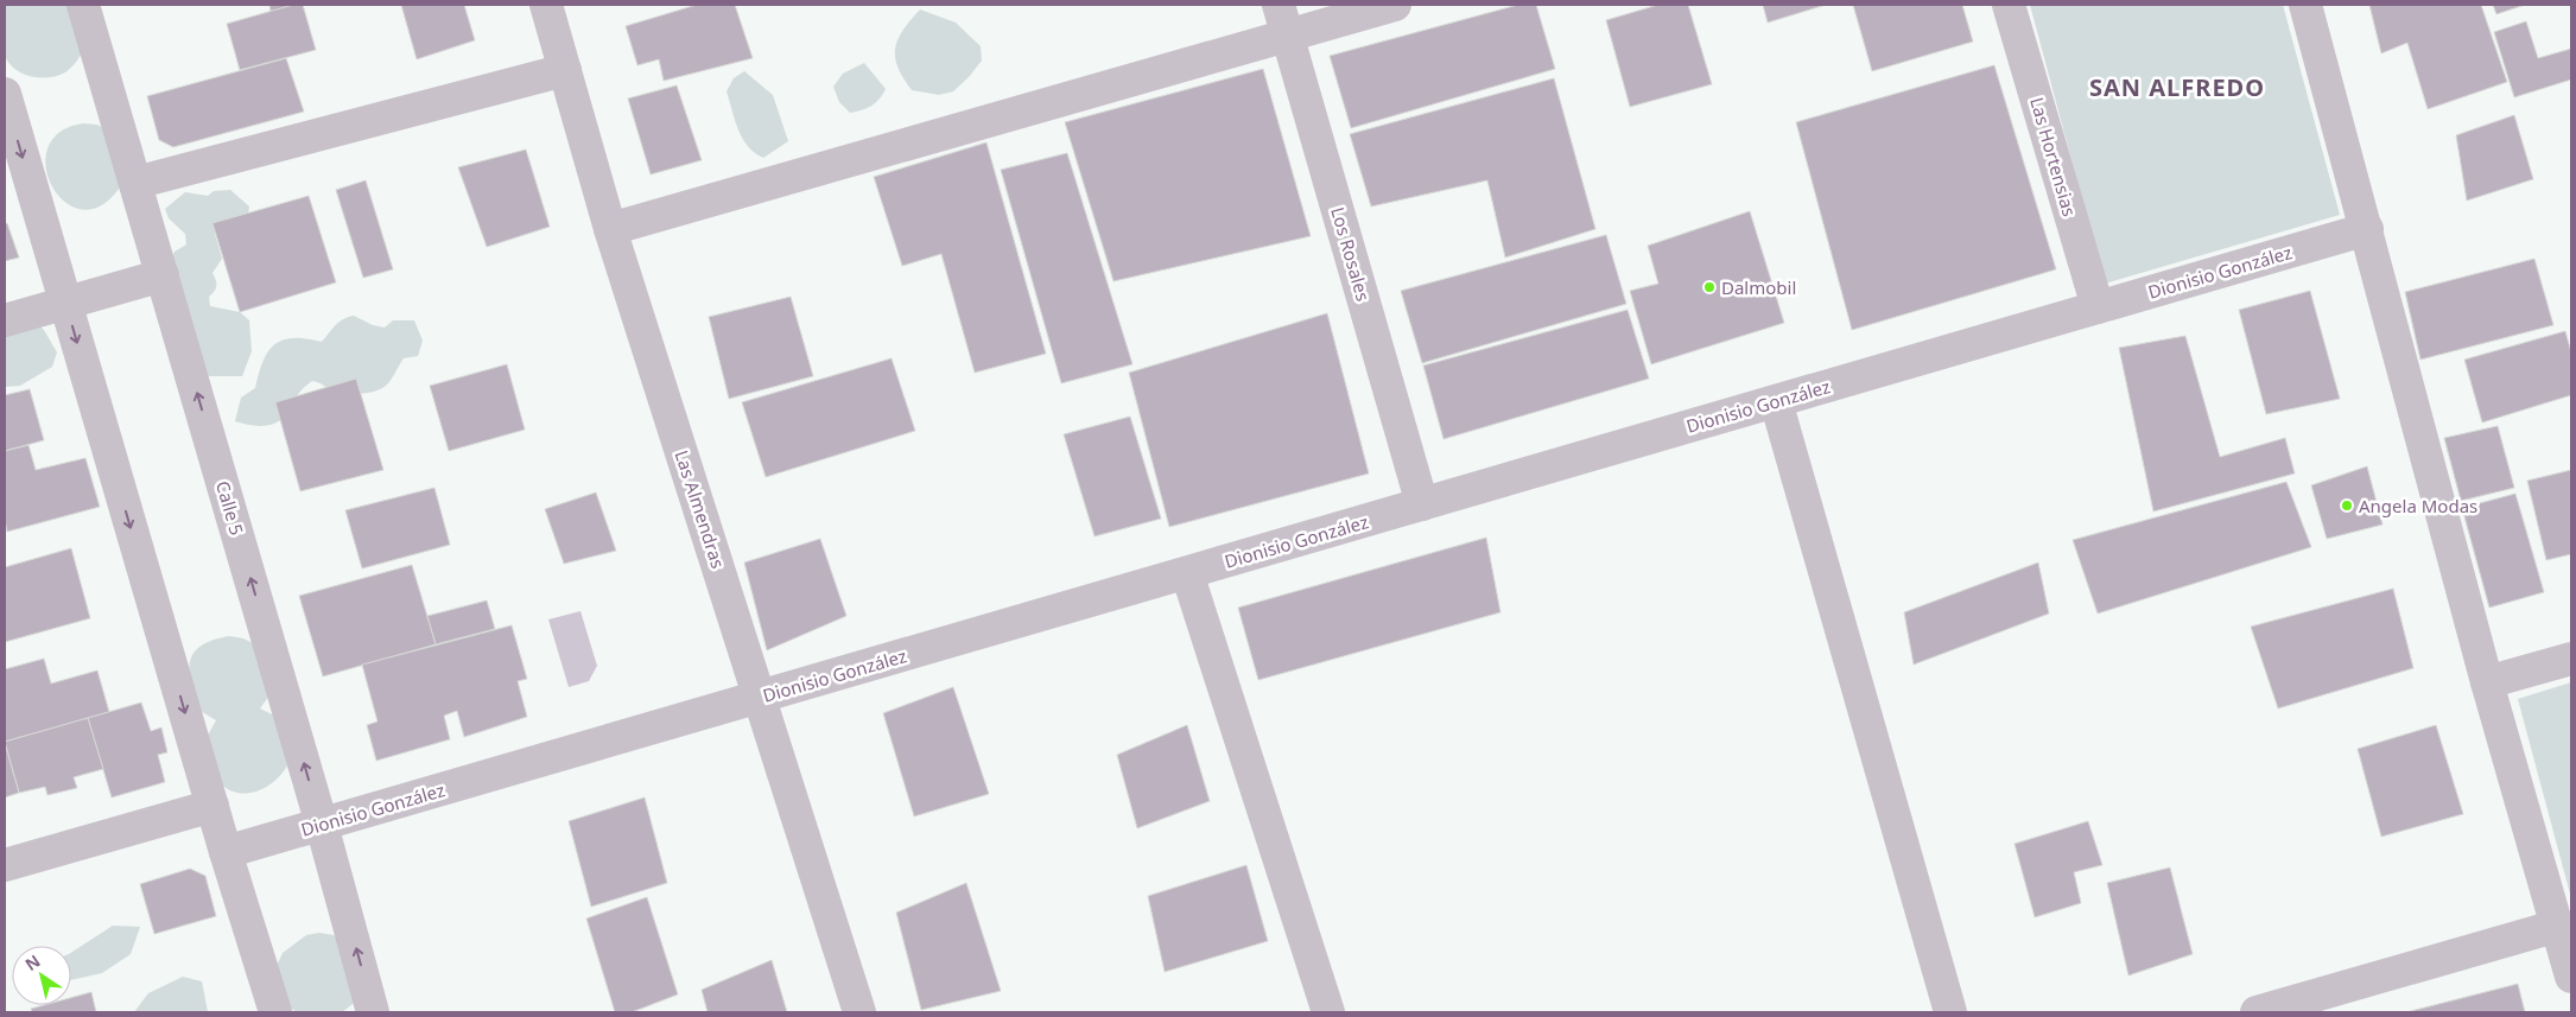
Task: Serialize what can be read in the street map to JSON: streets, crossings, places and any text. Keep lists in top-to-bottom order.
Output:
{
  "streets": {
    "street": [
      "Las Hortensias",
      "Los Rosales",
      "Dionisio González",
      "Calle 5",
      "Las Almendras"
    ]
  },
  "crossings": [
    ["Las Hortensias", "Dionisio González"],
    ["Los Rosales", "Dionisio González"],
    ["Dionisio González", "Calle 5"],
    ["Dionisio González", "Las Almendras"]
  ],
  "districts": ["SAN ALFREDO"],
  "places": ["Dalmobil", "Angela Modas"],
  "north": "top left"
}
